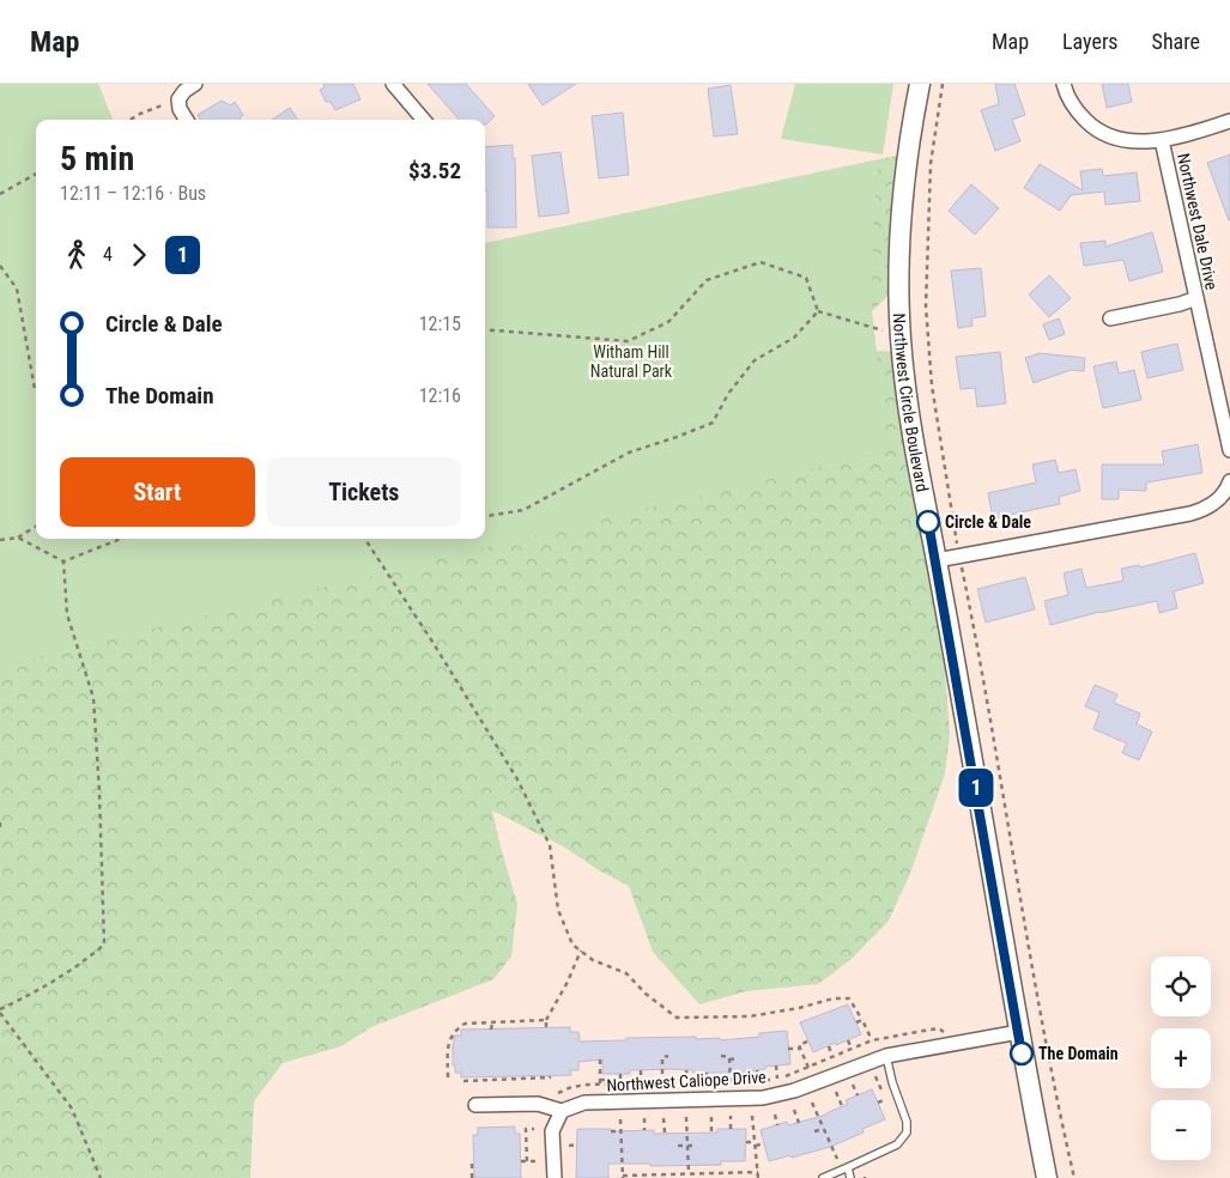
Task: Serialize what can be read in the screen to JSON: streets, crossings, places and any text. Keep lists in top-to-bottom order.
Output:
{
  "streets": {
    "main road": ["Northwest Circle Boulevard"],
    "street": ["Northwest Dale Drive", "Northwest Caliope Drive"]
  },
  "crossings": [
    ["Northwest Circle Boulevard", "Northwest Caliope Drive"]
  ],
  "parks": ["Witham Hill Natural Park"],
  "places": ["Circle & Dale", "The Domain"],
  "lines": ["bus line 1"],
  "page": {
    "header": "Map",
    "nav": ["Map", "Layers", "Share"],
    "on_map": "1",
    "heading": ["5 min", "12:11 – 12:16 · Bus", "$3.52"],
    "legs": ["4", "1"],
    "list": [
      {
        "name": "Circle & Dale",
        "value": "12:15"
      },
      {
        "name": "The Domain",
        "value": "12:16"
      }
    ],
    "buttons": ["Start", "Tickets"],
    "map_buttons": ["+", "−"]
  }
}
